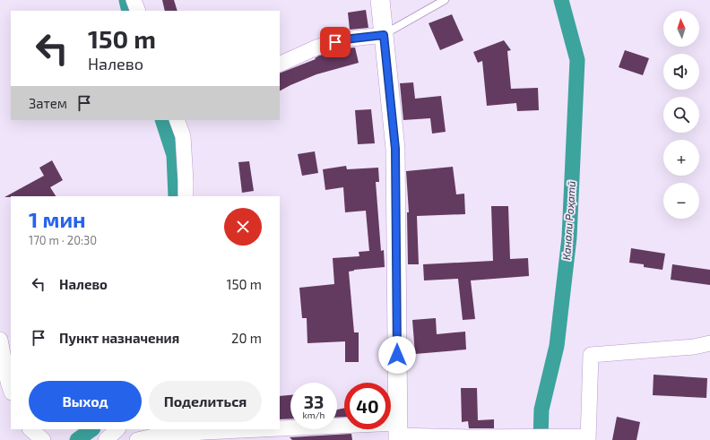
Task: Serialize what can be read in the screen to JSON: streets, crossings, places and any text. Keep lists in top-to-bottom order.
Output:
{
  "water": ["Канали Роҳатӣ"],
  "north": "top",
  "page": {
    "map_buttons": ["+", "−"],
    "turn": ["150 m", "Налево"],
    "then": "Затем",
    "heading": ["1 мин", "170 m · 20:30"],
    "list": [
      {
        "name": "Налево",
        "value": "150 m"
      },
      {
        "name": "Пункт назначения",
        "value": "20 m"
      }
    ],
    "buttons": ["Выход", "Поделиться"],
    "speed": "33 km/h",
    "limit": "40"
  }
}
